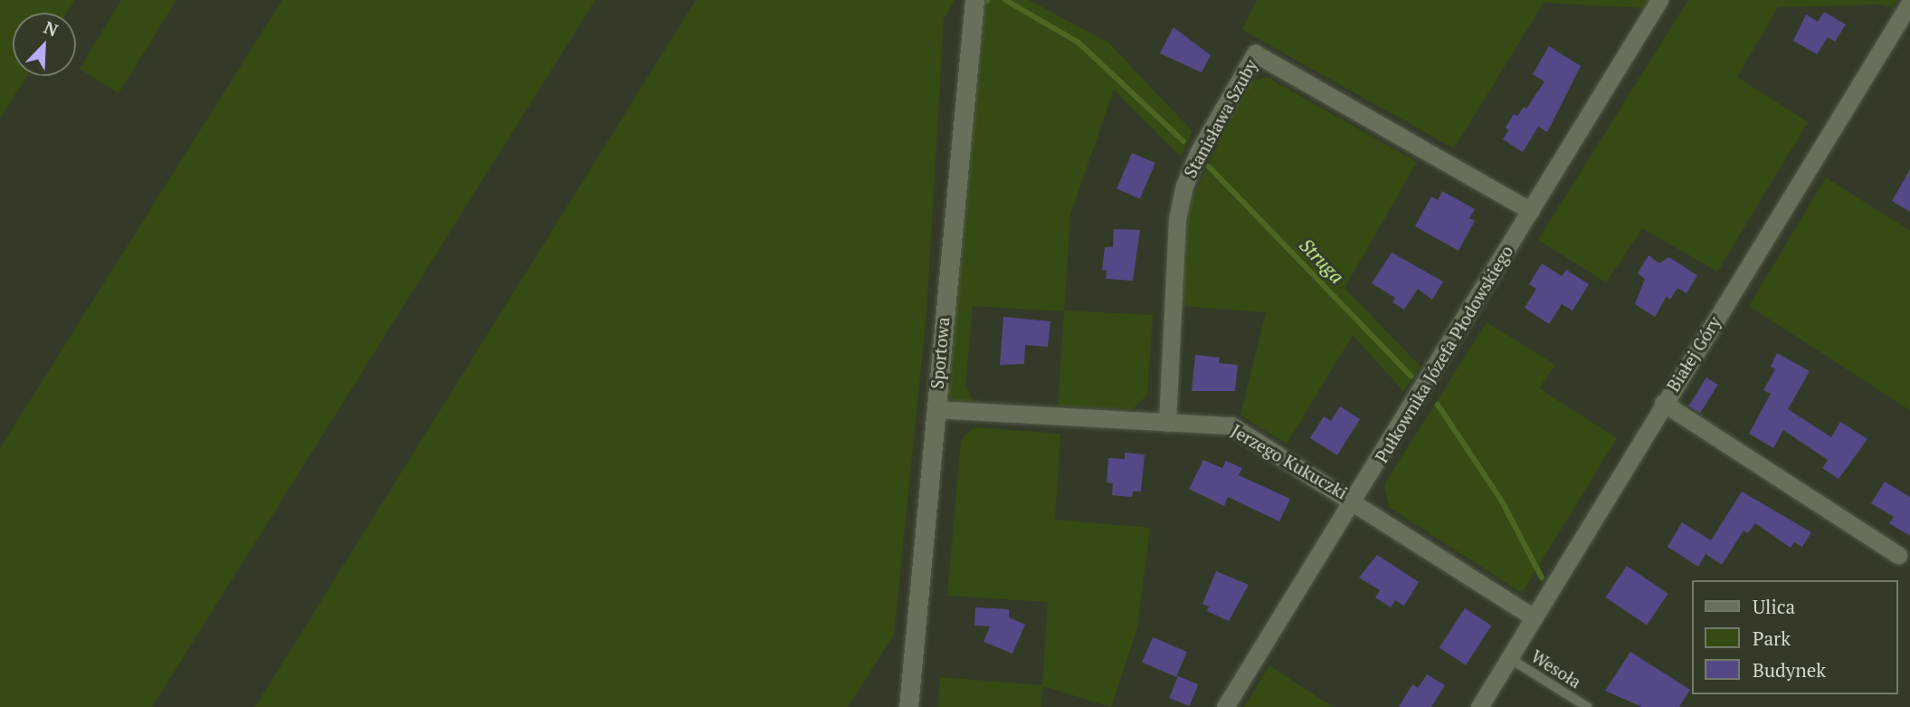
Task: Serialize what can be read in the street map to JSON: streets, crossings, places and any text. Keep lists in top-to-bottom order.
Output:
{
  "streets": {
    "street": [
      "Stanisława Szuby",
      "Sportowa",
      "Pułkownika Józefa Płodowskiego",
      "Białej Góry",
      "Jerzego Kukuczki"
    ],
    "lane": ["Wesoła"]
  },
  "crossings": [
    ["Stanisława Szuby", "Pułkownika Józefa Płodowskiego"],
    ["Stanisława Szuby", "Jerzego Kukuczki"],
    ["Sportowa", "Jerzego Kukuczki"],
    ["Pułkownika Józefa Płodowskiego", "Jerzego Kukuczki"],
    ["Białej Góry", "Jerzego Kukuczki"],
    ["Białej Góry", "Wesoła"]
  ],
  "water": ["Struga"],
  "legend": ["Ulica", "Park", "Budynek"],
  "north": "top right"
}
